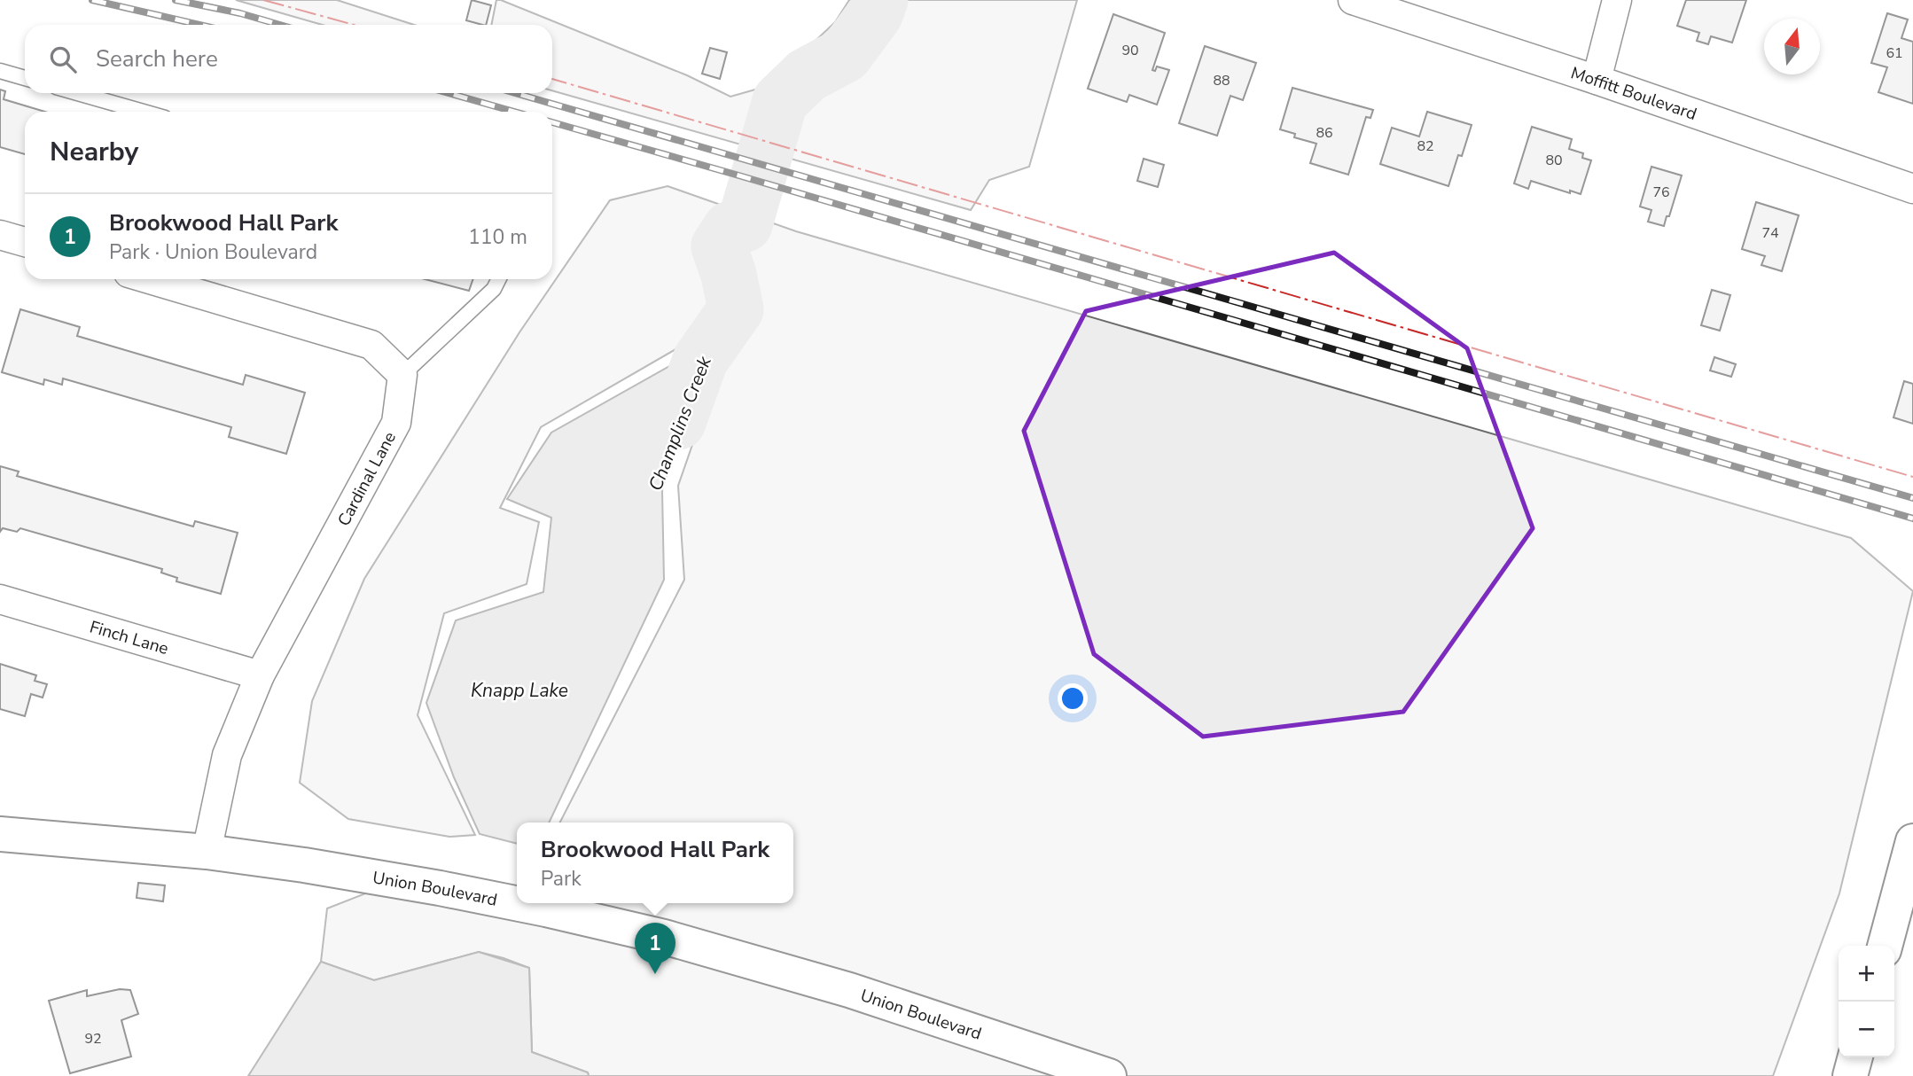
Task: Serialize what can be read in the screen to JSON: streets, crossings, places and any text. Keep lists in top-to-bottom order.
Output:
{
  "streets": {
    "main road": ["Union Boulevard"],
    "street": ["Moffitt Boulevard", "Cardinal Lane", "Finch Lane"]
  },
  "crossings": [
    ["Cardinal Lane", "Finch Lane"],
    ["Cardinal Lane", "Union Boulevard"]
  ],
  "water": ["Champlins Creek", "Knapp Lake"],
  "house_numbers": [
    "90",
    "61",
    "88",
    "86",
    "82",
    "80",
    "76",
    "74",
    "92"
  ],
  "north": "top",
  "page": {
    "search": "Search here",
    "heading": "Nearby",
    "list": [
      {
        "mark": "1",
        "name": "Brookwood Hall Park",
        "note": "Park · Union Boulevard",
        "value": "110 m"
      }
    ],
    "popup": ["Brookwood Hall Park", "Park"],
    "pins": "1",
    "map_buttons": ["+", "−"]
  }
}
